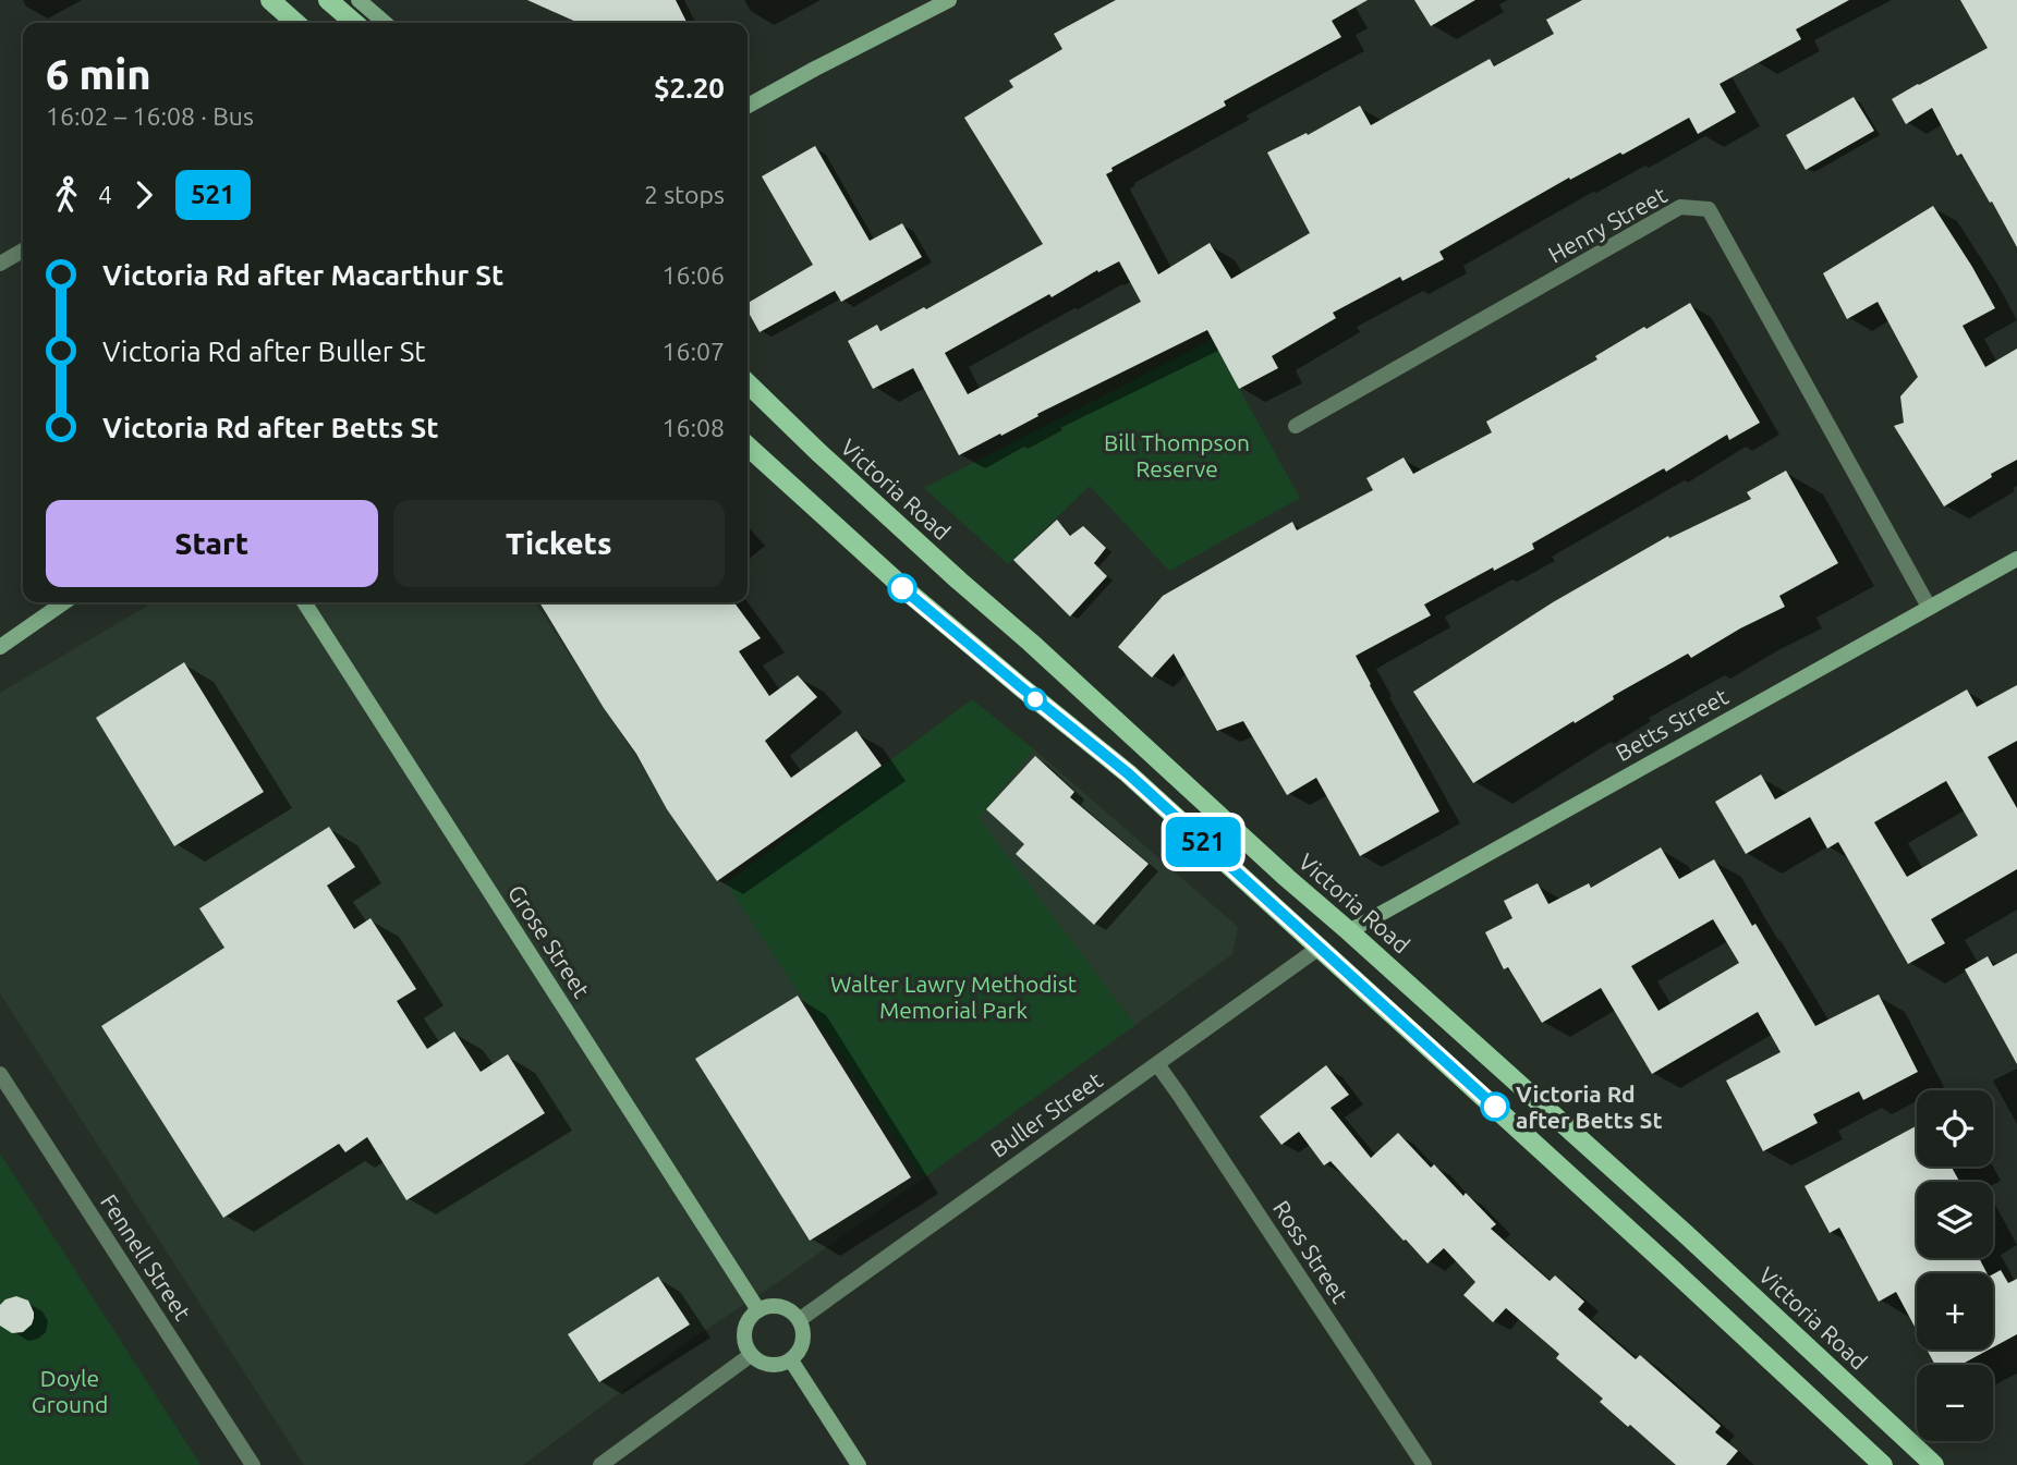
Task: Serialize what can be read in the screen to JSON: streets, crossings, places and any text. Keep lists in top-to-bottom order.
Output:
{
  "streets": {
    "main road": ["Victoria Road"],
    "street": [
      "Henry Street",
      "Betts Street",
      "Grose Street",
      "Buller Street",
      "Ross Street",
      "Fennell Street"
    ]
  },
  "crossings": [
    ["Henry Street", "Betts Street"],
    ["Victoria Road", "Betts Street"],
    ["Grose Street", "Buller Street"],
    ["Buller Street", "Ross Street"]
  ],
  "parks": ["Bill Thompson Reserve", "Walter Lawry Methodist Memorial Park", "Doyle Ground"],
  "places": ["Victoria Rd after Betts St"],
  "lines": ["bus line 521"],
  "page": {
    "on_map": "521",
    "heading": ["6 min", "16:02 – 16:08 · Bus", "$2.20"],
    "legs": ["4", "521", "2 stops"],
    "list": [
      {
        "name": "Victoria Rd after Macarthur St",
        "value": "16:06"
      },
      {
        "name": "Victoria Rd after Buller St",
        "value": "16:07"
      },
      {
        "name": "Victoria Rd after Betts St",
        "value": "16:08"
      }
    ],
    "buttons": ["Start", "Tickets"],
    "map_buttons": ["+", "−"]
  }
}
